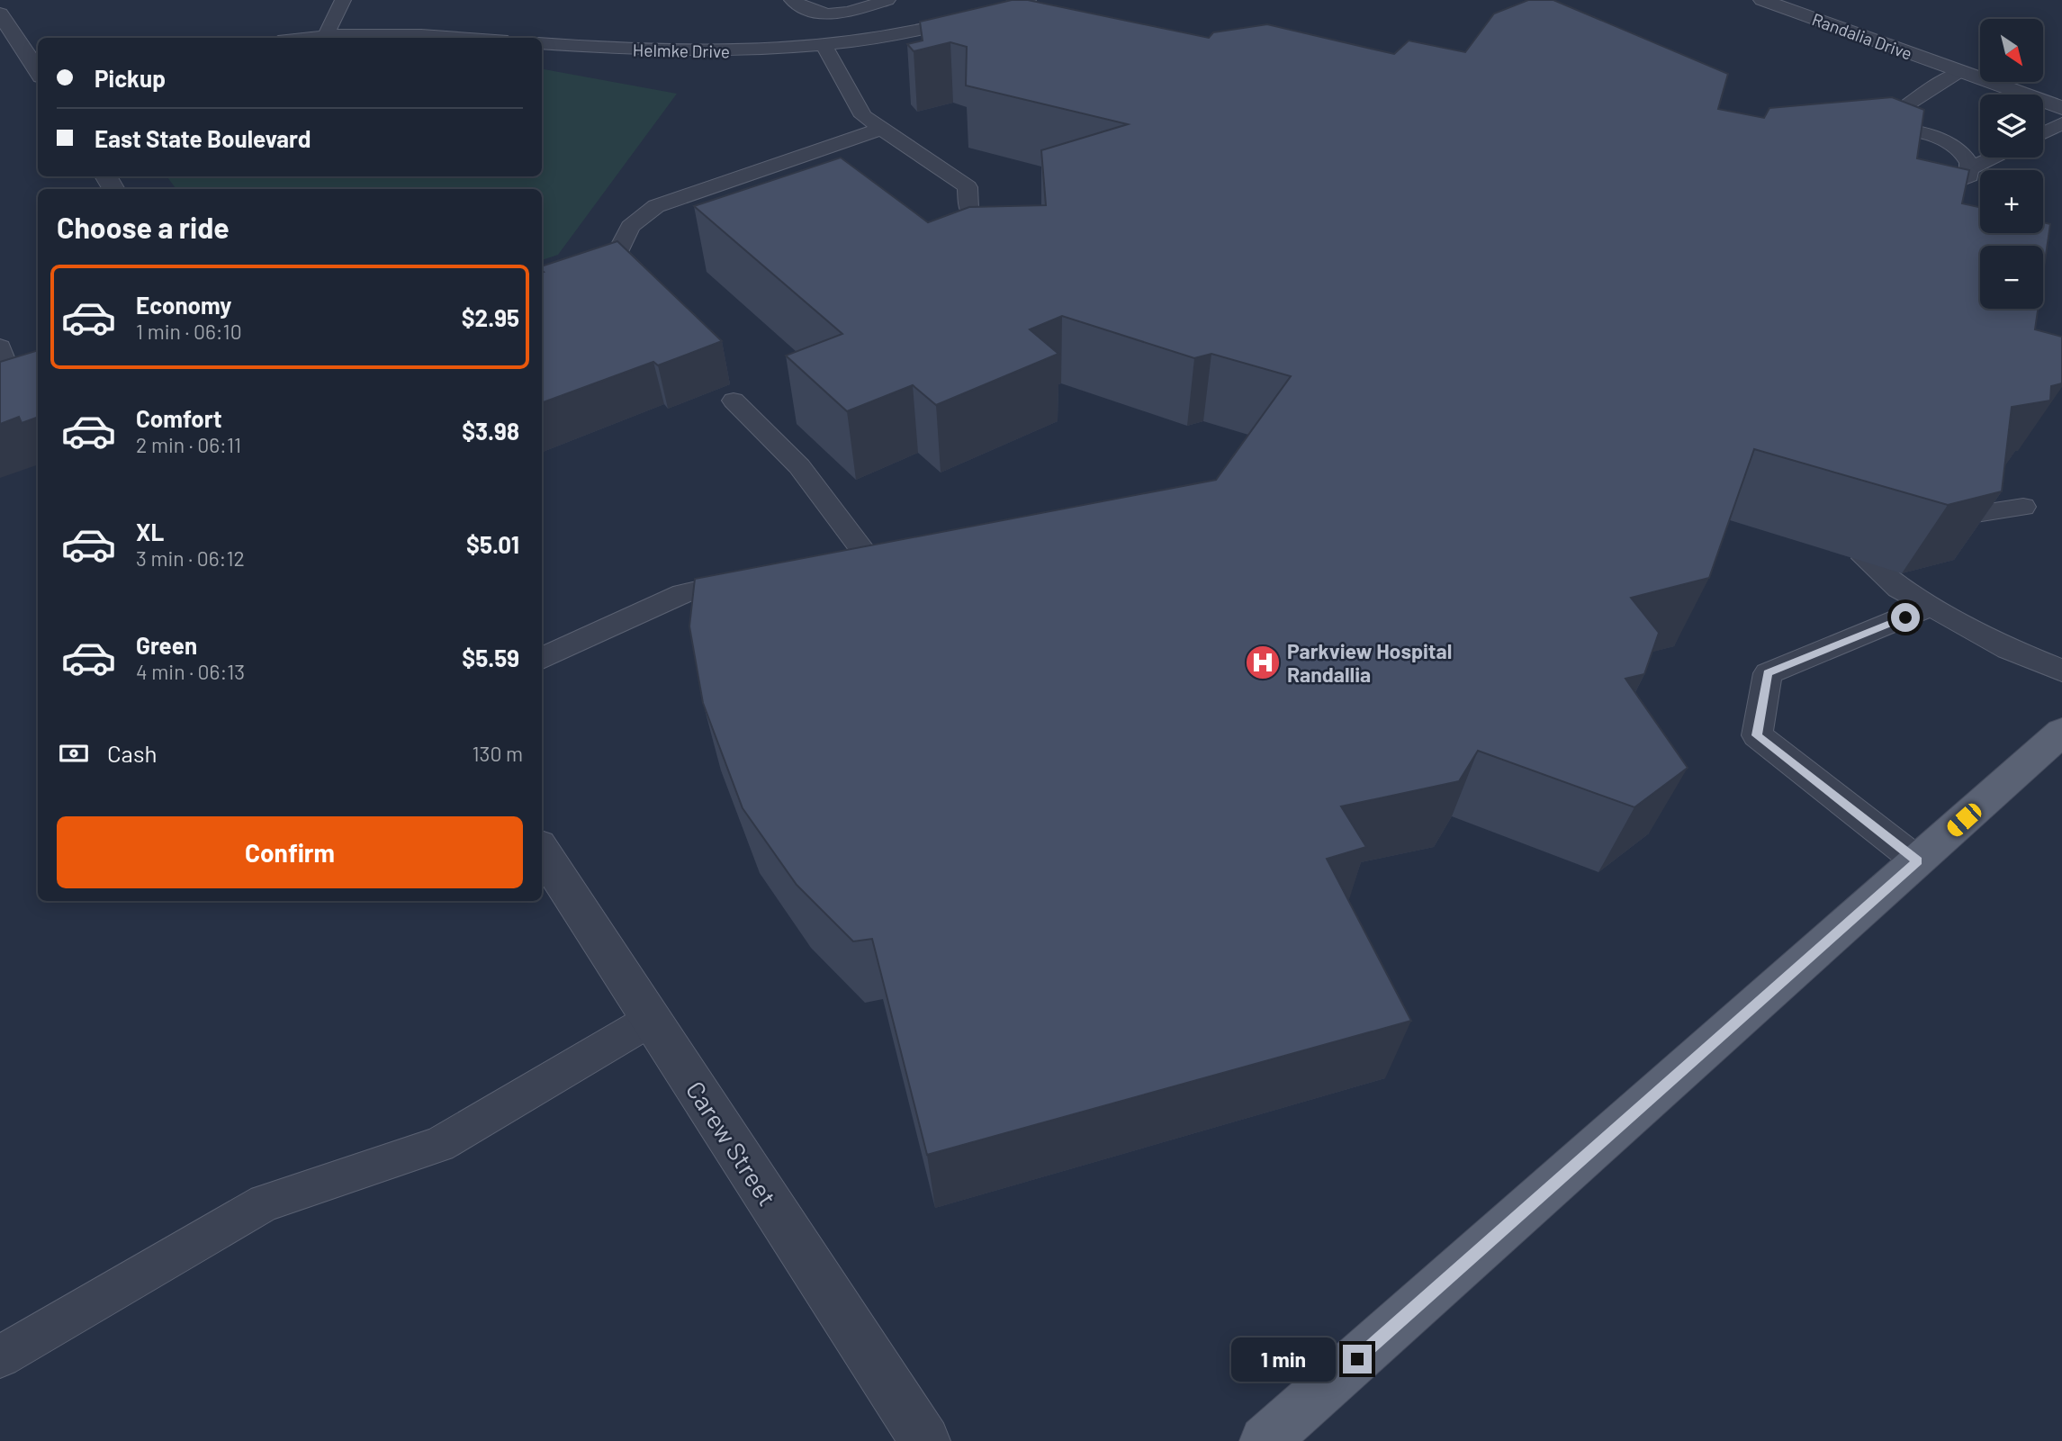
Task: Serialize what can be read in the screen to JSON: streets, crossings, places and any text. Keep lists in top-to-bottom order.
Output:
{
  "streets": {
    "street": ["Randalia Drive", "Carew Street"],
    "lane": ["Helmke Drive"]
  },
  "places": {
    "hospital": ["Parkview Hospital Randallia"]
  },
  "north": "bottom right",
  "page": {
    "map_buttons": ["+", "−"],
    "banner": ["Pickup", "East State Boulevard"],
    "heading": "Choose a ride",
    "list": [
      {
        "name": "Economy",
        "note": "1 min · 06:10",
        "value": "$2.95"
      },
      {
        "name": "Comfort",
        "note": "2 min · 06:11",
        "value": "$3.98"
      },
      {
        "name": "XL",
        "note": "3 min · 06:12",
        "value": "$5.01"
      },
      {
        "name": "Green",
        "note": "4 min · 06:13",
        "value": "$5.59"
      }
    ],
    "pay": ["Cash", "130 m"],
    "buttons": "Confirm",
    "bubble": "1 min"
  }
}
